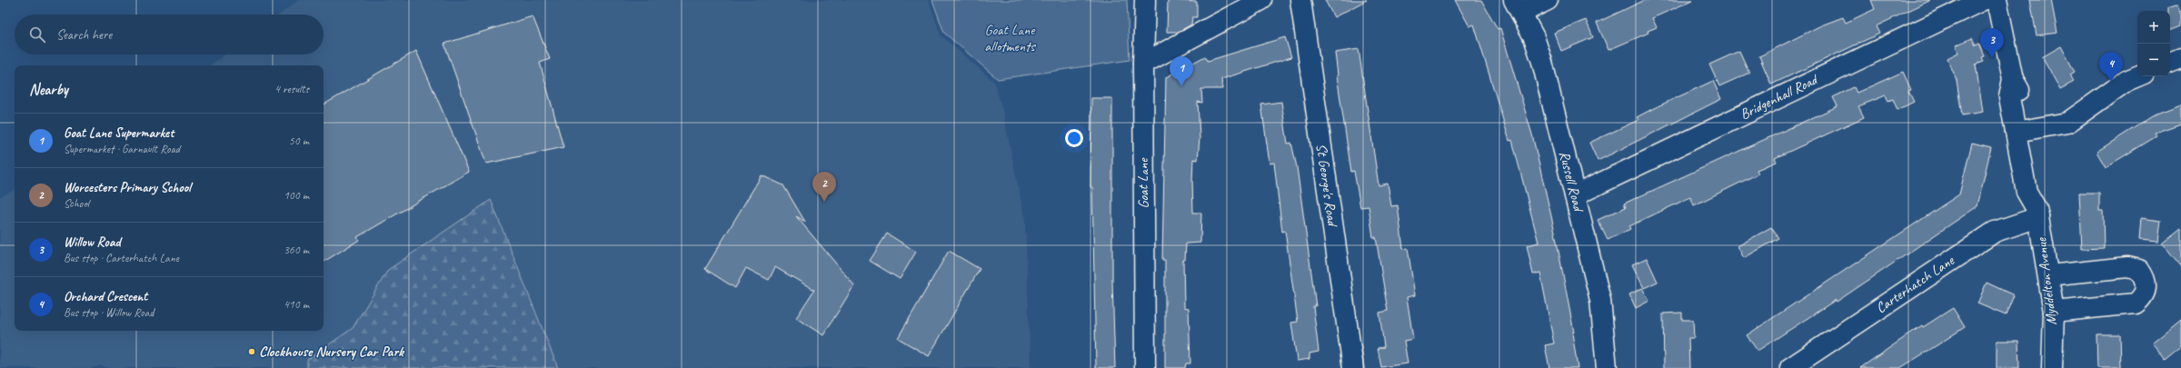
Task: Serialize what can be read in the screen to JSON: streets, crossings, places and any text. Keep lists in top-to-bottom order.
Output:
{
  "streets": {
    "street": [
      "Bridgenhall Road",
      "Russell Road",
      "Goat Lane",
      "St George's Road",
      "Myddelton Avenue",
      "Carterhatch Lane"
    ]
  },
  "crossings": [
    ["Bridgenhall Road", "Russell Road"],
    ["Myddelton Avenue", "Carterhatch Lane"]
  ],
  "parks": ["Goat Lane allotments"],
  "places": ["Clockhouse Nursery Car Park"],
  "page": {
    "map_buttons": ["+", "−"],
    "search": "Search here",
    "pins": [
      "3",
      "4",
      "1",
      "2"
    ],
    "heading": ["Nearby", "4 results"],
    "list": [
      {
        "mark": "1",
        "name": "Goat Lane Supermarket",
        "note": "Supermarket · Garnault Road",
        "value": "50 m"
      },
      {
        "mark": "2",
        "name": "Worcesters Primary School",
        "note": "School",
        "value": "100 m"
      },
      {
        "mark": "3",
        "name": "Willow Road",
        "note": "Bus stop · Carterhatch Lane",
        "value": "360 m"
      },
      {
        "mark": "4",
        "name": "Orchard Crescent",
        "note": "Bus stop · Willow Road",
        "value": "410 m"
      }
    ]
  }
}
